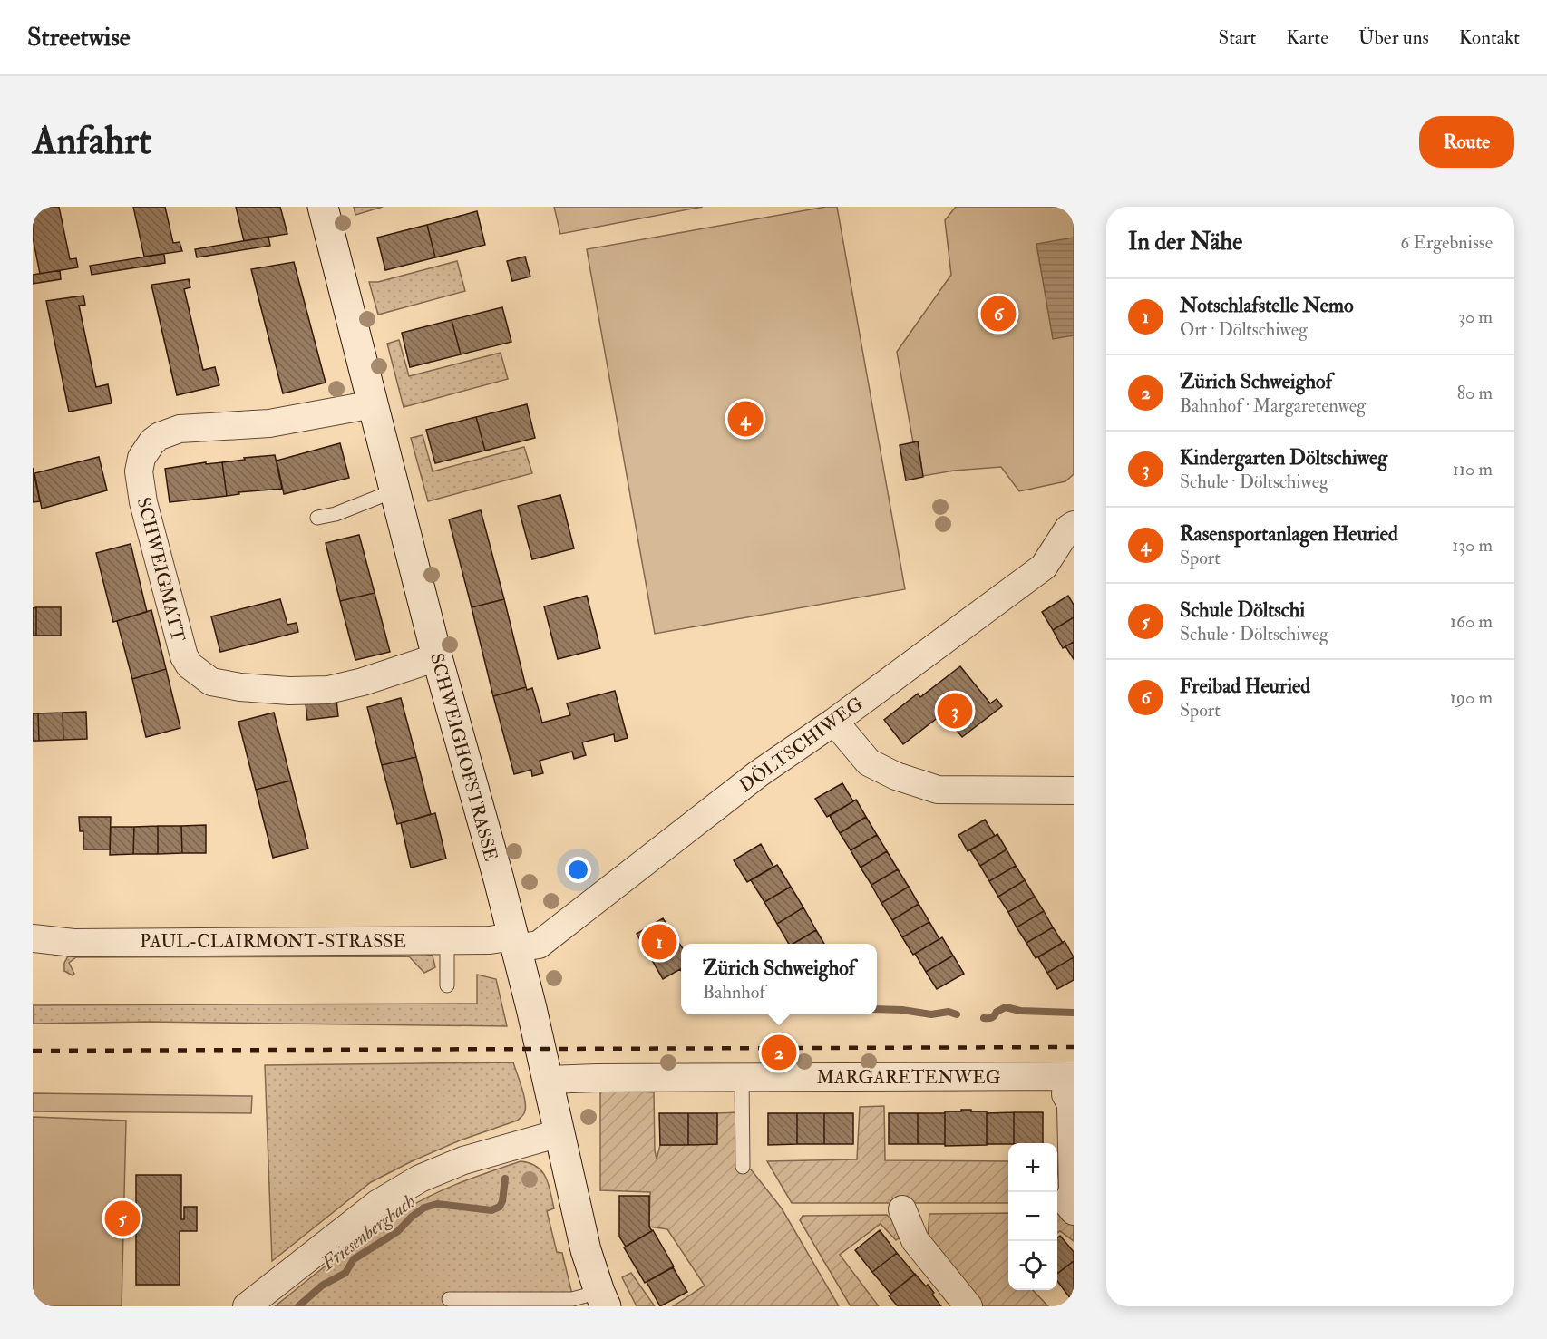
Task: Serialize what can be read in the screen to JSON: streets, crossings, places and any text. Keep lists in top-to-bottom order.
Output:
{
  "streets": {
    "main road": ["SCHWEIGHOFSTRASSE"],
    "street": [
      "SCHWEIGMATT",
      "DÖLTSCHIWEG",
      "PAUL-CLAIRMONT-STRASSE",
      "MARGARETENWEG"
    ]
  },
  "crossings": [
    ["SCHWEIGMATT", "SCHWEIGHOFSTRASSE"],
    ["DÖLTSCHIWEG", "SCHWEIGHOFSTRASSE"],
    ["DÖLTSCHIWEG", "PAUL-CLAIRMONT-STRASSE"],
    ["SCHWEIGHOFSTRASSE", "PAUL-CLAIRMONT-STRASSE"],
    ["SCHWEIGHOFSTRASSE", "MARGARETENWEG"]
  ],
  "water": ["Friesenbergbach"],
  "page": {
    "header": "Streetwise",
    "nav": [
      "Start",
      "Karte",
      "Über uns",
      "Kontakt"
    ],
    "buttons": "Route",
    "title": "Anfahrt",
    "heading": ["In der Nähe", "6 Ergebnisse"],
    "list": [
      {
        "mark": "1",
        "name": "Notschlafstelle Nemo",
        "note": "Ort · Döltschiweg",
        "value": "30 m"
      },
      {
        "mark": "2",
        "name": "Zürich Schweighof",
        "note": "Bahnhof · Margaretenweg",
        "value": "80 m"
      },
      {
        "mark": "3",
        "name": "Kindergarten Döltschiweg",
        "note": "Schule · Döltschiweg",
        "value": "110 m"
      },
      {
        "mark": "4",
        "name": "Rasensportanlagen Heuried",
        "note": "Sport",
        "value": "130 m"
      },
      {
        "mark": "5",
        "name": "Schule Döltschi",
        "note": "Schule · Döltschiweg",
        "value": "160 m"
      },
      {
        "mark": "6",
        "name": "Freibad Heuried",
        "note": "Sport",
        "value": "190 m"
      }
    ],
    "pins": [
      "6",
      "4",
      "3",
      "1",
      "2",
      "5"
    ],
    "popup": ["Zürich Schweighof", "Bahnhof"],
    "map_buttons": ["+", "−"]
  }
}
